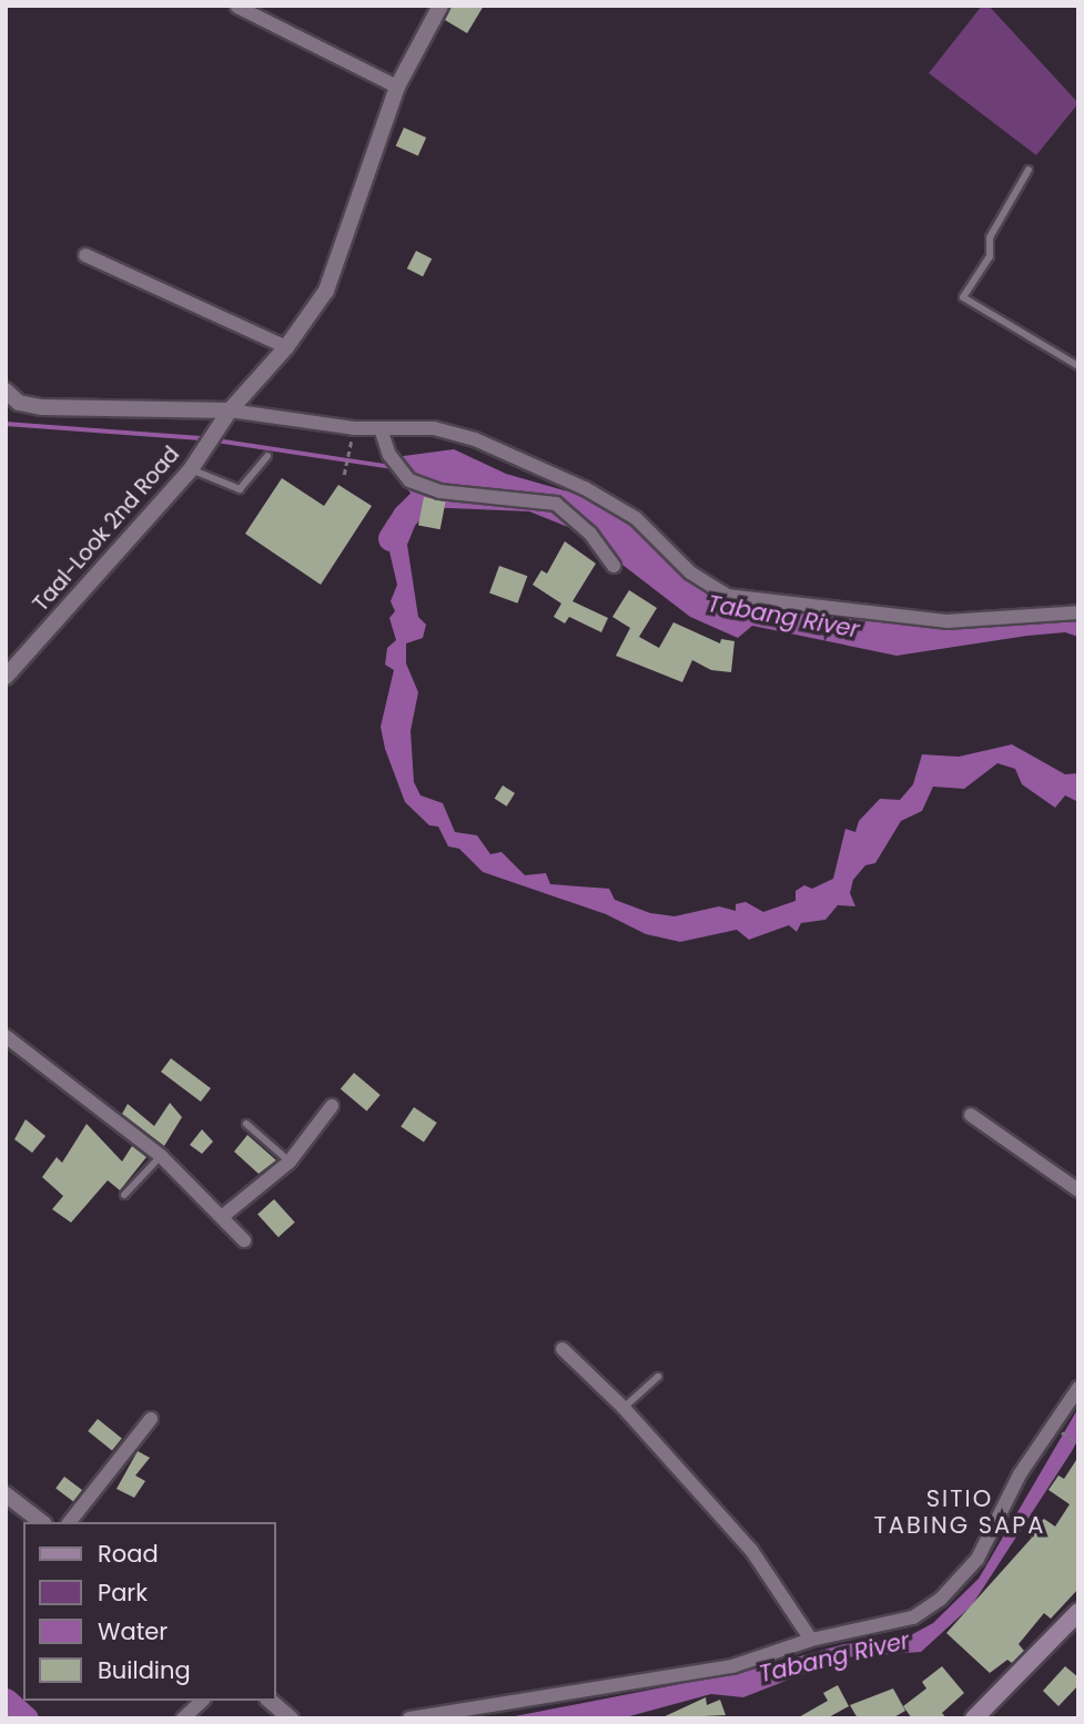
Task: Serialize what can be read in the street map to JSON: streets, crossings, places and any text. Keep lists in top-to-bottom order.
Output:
{
  "streets": {
    "street": ["Taal-Look 2nd Road"]
  },
  "districts": ["SITIO TABING SAPA"],
  "water": ["Tabang River"],
  "legend": [
    "Road",
    "Park",
    "Water",
    "Building"
  ]
}
